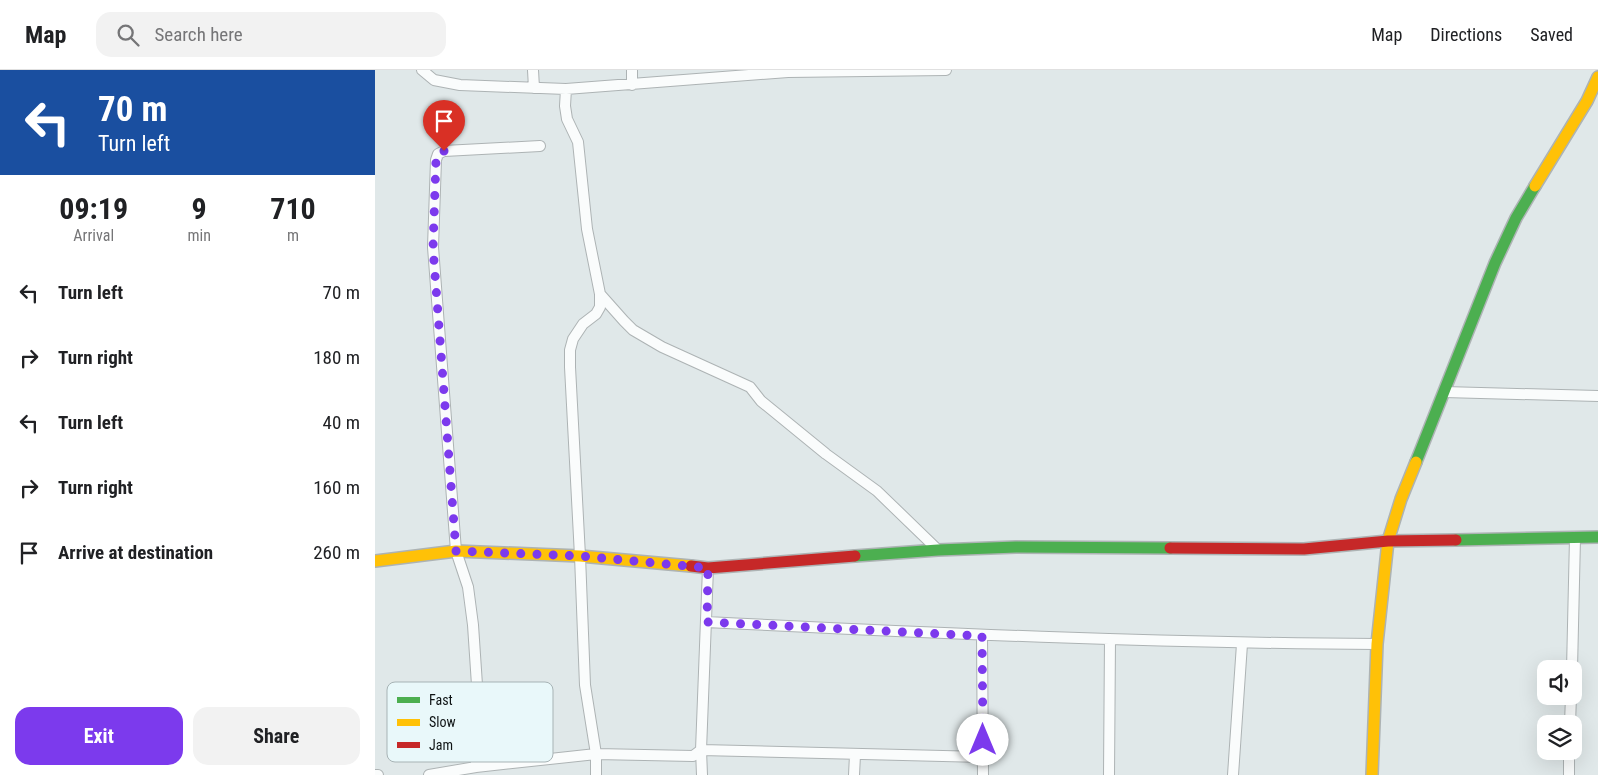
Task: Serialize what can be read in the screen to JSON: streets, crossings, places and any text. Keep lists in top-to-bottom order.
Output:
{
  "legend": ["Fast", "Slow", "Jam"],
  "page": {
    "header": "Map",
    "search": "Search here",
    "nav": ["Map", "Directions", "Saved"],
    "turn": ["70 m", "Turn left"],
    "eta": [
      "09:19",
      "Arrival",
      "9",
      "min",
      "710",
      "m"
    ],
    "list": [
      {
        "name": "Turn left",
        "value": "70 m"
      },
      {
        "name": "Turn right",
        "value": "180 m"
      },
      {
        "name": "Turn left",
        "value": "40 m"
      },
      {
        "name": "Turn right",
        "value": "160 m"
      },
      {
        "name": "Arrive at destination",
        "value": "260 m"
      }
    ],
    "buttons": ["Exit", "Share"]
  }
}
